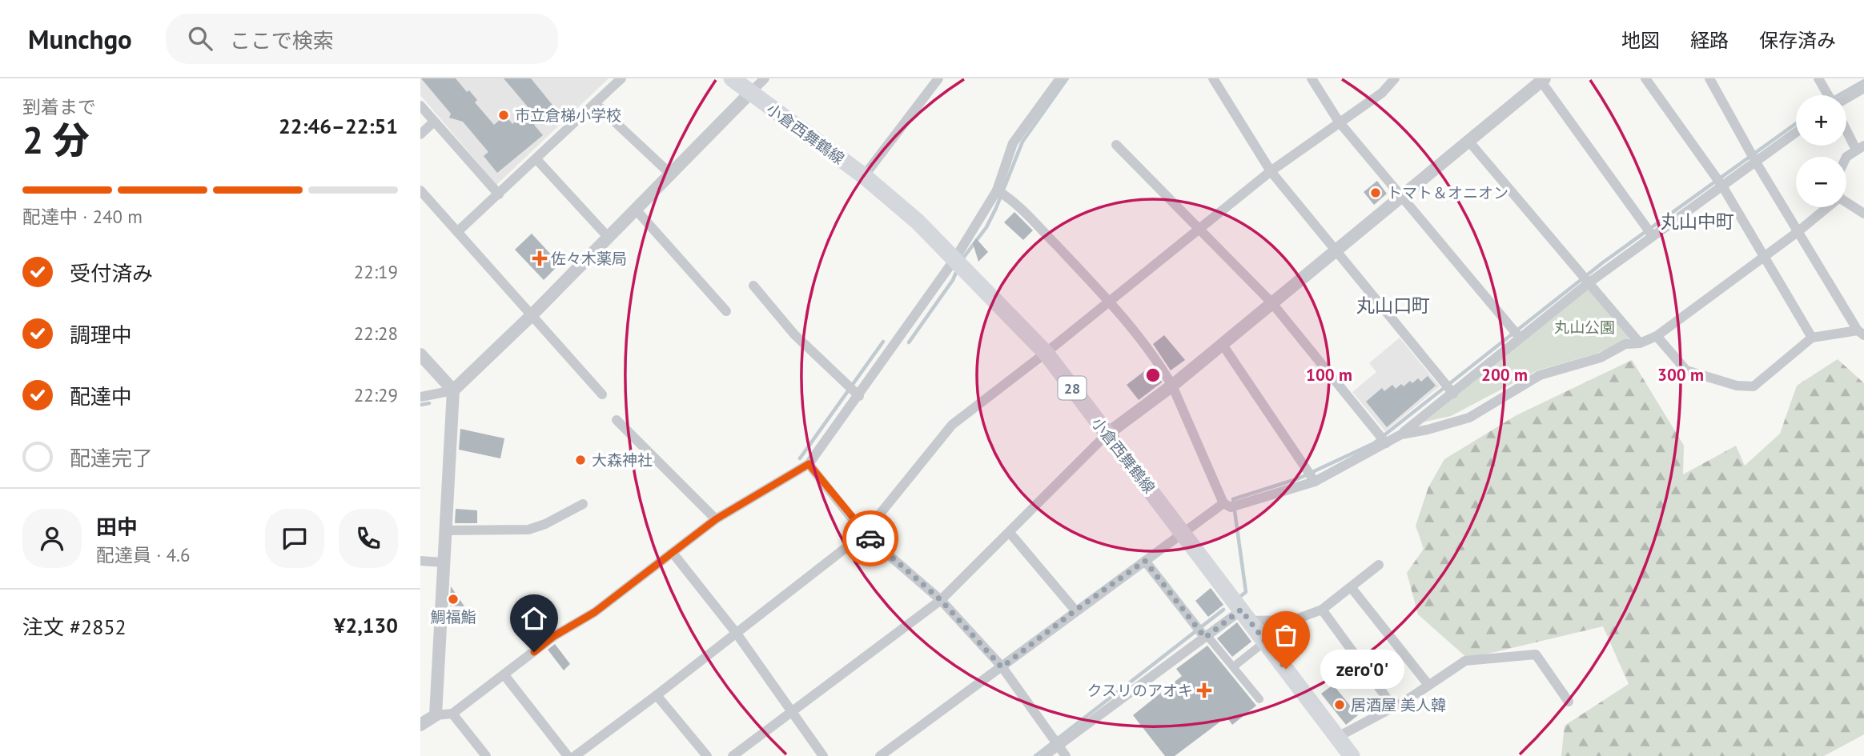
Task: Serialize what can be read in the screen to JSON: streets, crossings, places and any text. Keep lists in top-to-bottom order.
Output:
{
  "streets": {
    "main road": ["小倉西舞鶴線", "28"]
  },
  "districts": ["丸山中町", "丸山口町"],
  "parks": ["丸山公園"],
  "places": {
    "other": [
      "市立倉梯小学校",
      "トマト＆オニオン",
      "大森神社",
      "鯛福鮨",
      "zero'0'",
      "居酒屋 美人韓"
    ],
    "health": ["佐々木薬局", "クスリのアオキ"]
  },
  "page": {
    "header": "Munchgo",
    "search": "ここで検索",
    "nav": ["地図", "経路", "保存済み"],
    "heading": ["2 分", "到着まで", "22:46–22:51"],
    "panel": [
      "田中",
      "配達員 · 4.6",
      "注文 #2852",
      "¥2,130"
    ],
    "map_buttons": ["+", "−"],
    "bar": "配達中 · 240 m",
    "list": [
      ["受付済み", "22:19"],
      ["調理中", "22:28"],
      ["配達中", "22:29"],
      "配達完了"
    ],
    "bubble": "zero'0'"
  },
  "rings": ["100 m", "200 m", "300 m"]
}
